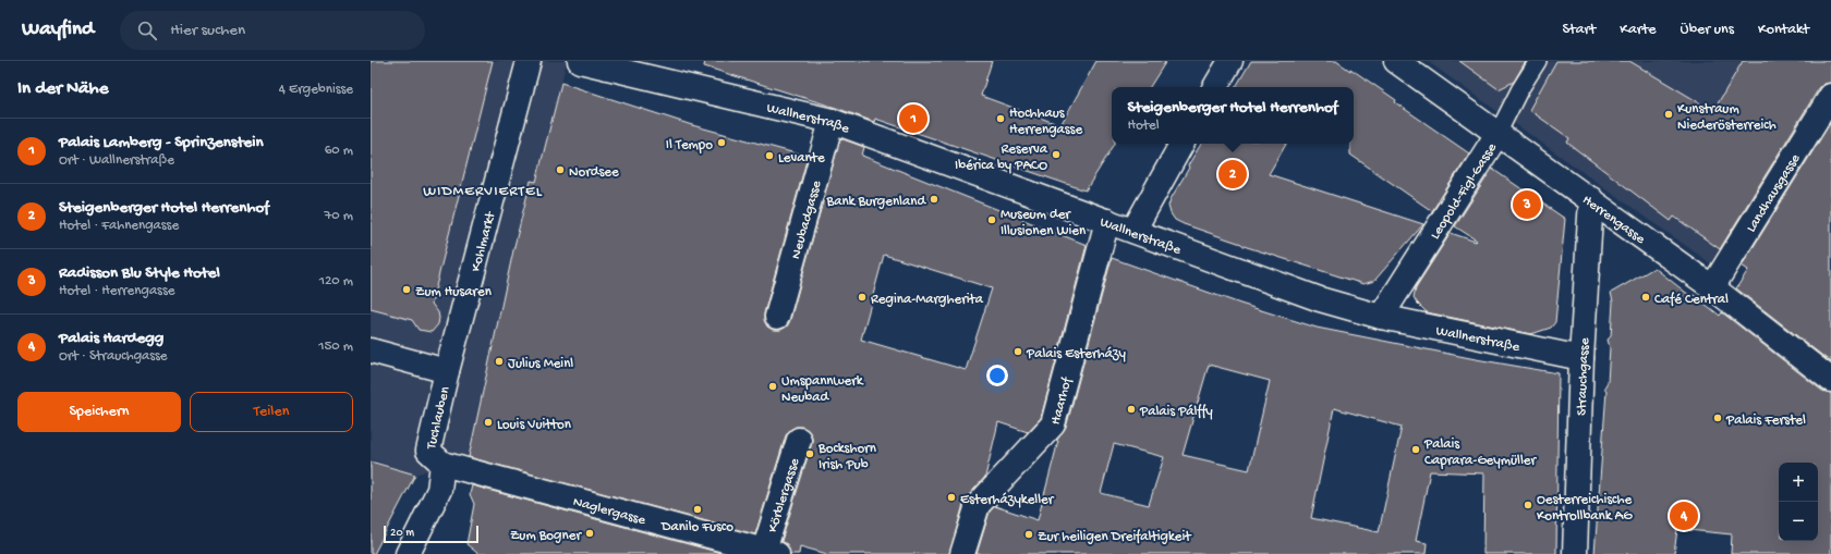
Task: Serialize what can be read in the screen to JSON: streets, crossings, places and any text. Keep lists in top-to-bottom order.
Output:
{
  "streets": {
    "street": [
      "Wallnerstraße",
      "Leopold-Figl-Gasse",
      "Landhausgasse",
      "Herrengasse",
      "Neubadgasse",
      "Kohlmarkt",
      "Strauchgasse",
      "Haarhof",
      "Tuchlauben",
      "Körblergasse",
      "Naglergasse"
    ]
  },
  "crossings": [
    ["Wallnerstraße", "Leopold-Figl-Gasse"],
    ["Wallnerstraße", "Neubadgasse"],
    ["Wallnerstraße", "Strauchgasse"],
    ["Wallnerstraße", "Haarhof"],
    ["Leopold-Figl-Gasse", "Herrengasse"],
    ["Landhausgasse", "Herrengasse"],
    ["Herrengasse", "Strauchgasse"],
    ["Kohlmarkt", "Tuchlauben"],
    ["Tuchlauben", "Naglergasse"],
    ["Körblergasse", "Naglergasse"]
  ],
  "districts": ["WIDMERVIERTEL"],
  "places": [
    "Kunstraum Niederösterreich",
    "Hochhaus Herrengasse",
    "Il Tempo",
    "Reserva Ibérica by PACO",
    "Levante",
    "Nordsee",
    "Bank Burgenland",
    "Museum der Illusionen Wien",
    "Zum Husaren",
    "Regina-Margherita",
    "Café Central",
    "Palais Esterházy",
    "Julius Meinl",
    "Umspannwerk Neubad",
    "Palais Pálffy",
    "Palais Ferstel",
    "Louis Vuitton",
    "Palais Caprara-Geymüller",
    "Bockshorn Irish Pub",
    "Esterházykeller",
    "Oesterreichische Kontrollbank AG",
    "Danilo Fusco",
    "Zum Bogner",
    "Zur heiligen Dreifaltigkeit"
  ],
  "scale_bar": "20 m",
  "page": {
    "header": "Wayfind",
    "search": "Hier suchen",
    "nav": [
      "Start",
      "Karte",
      "Über uns",
      "Kontakt"
    ],
    "heading": ["In der Nähe", "4 Ergebnisse"],
    "popup": ["Steigenberger Hotel Herrenhof", "Hotel"],
    "pins": [
      "1",
      "2",
      "3",
      "4"
    ],
    "list": [
      {
        "mark": "1",
        "name": "Palais Lamberg - Sprinzenstein",
        "note": "Ort · Wallnerstraße",
        "value": "60 m"
      },
      {
        "mark": "2",
        "name": "Steigenberger Hotel Herrenhof",
        "note": "Hotel · Fahnengasse",
        "value": "70 m"
      },
      {
        "mark": "3",
        "name": "Radisson Blu Style Hotel",
        "note": "Hotel · Herrengasse",
        "value": "120 m"
      },
      {
        "mark": "4",
        "name": "Palais Hardegg",
        "note": "Ort · Strauchgasse",
        "value": "150 m"
      }
    ],
    "buttons": ["Speichern", "Teilen"],
    "map_buttons": ["+", "−"],
    "scale": "20 m"
  }
}
